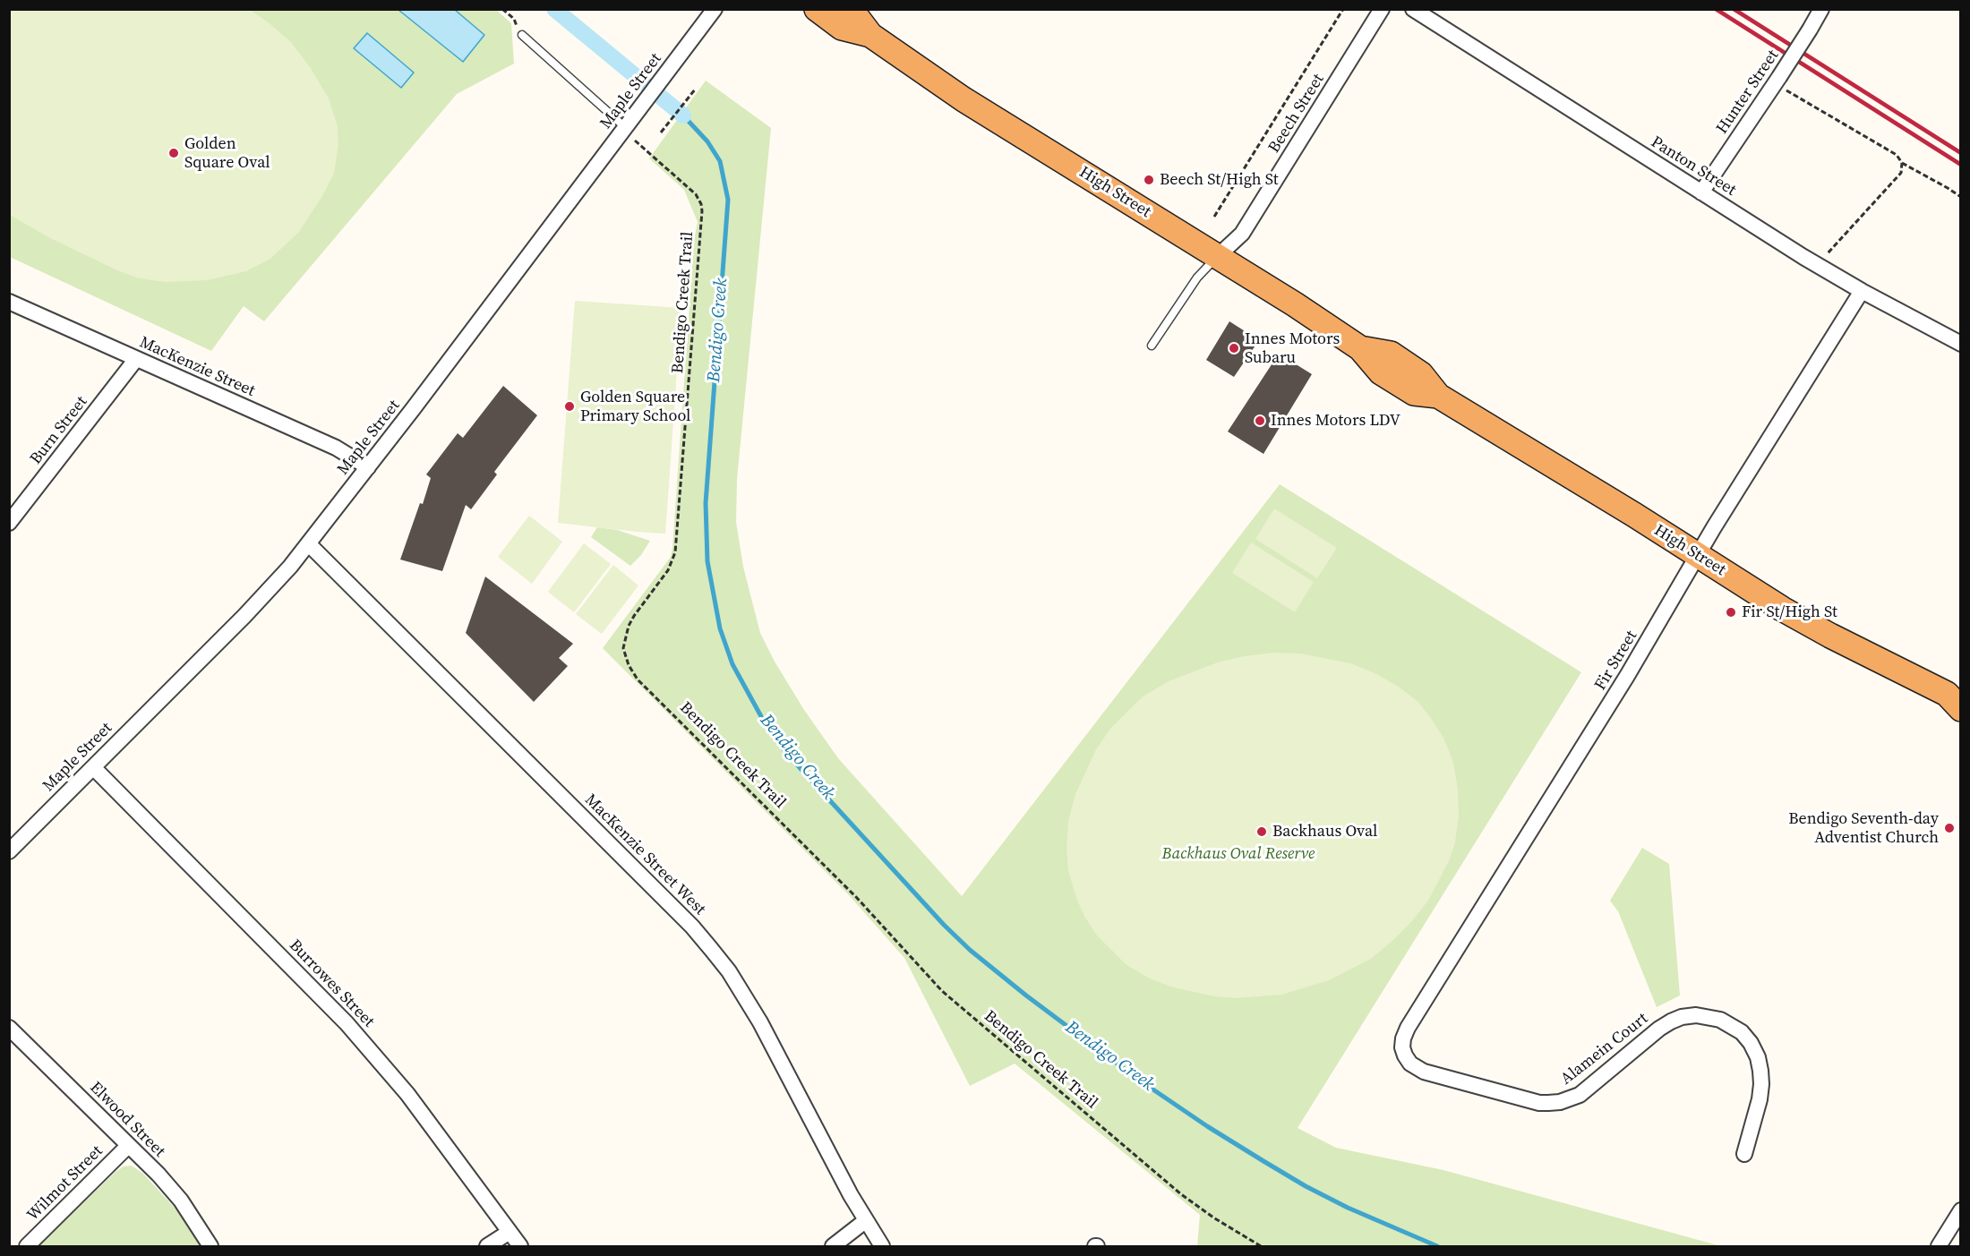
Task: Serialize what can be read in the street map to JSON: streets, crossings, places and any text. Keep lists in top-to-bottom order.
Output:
{
  "streets": {
    "highway": ["High Street"],
    "street": [
      "Maple Street",
      "Hunter Street",
      "Beech Street",
      "Panton Street",
      "MacKenzie Street",
      "Burn Street",
      "Fir Street",
      "MacKenzie Street West",
      "Burrowes Street",
      "Alamein Court",
      "Elwood Street",
      "Wilmot Street"
    ],
    "path": ["Bendigo Creek Trail"]
  },
  "crossings": [
    ["Maple Street", "Bendigo Creek Trail"],
    ["Maple Street", "MacKenzie Street"],
    ["Maple Street", "MacKenzie Street West"],
    ["Maple Street", "Burrowes Street"],
    ["Hunter Street", "Panton Street"],
    ["Beech Street", "High Street"],
    ["Panton Street", "Fir Street"],
    ["High Street", "Fir Street"],
    ["MacKenzie Street", "Burn Street"],
    ["Fir Street", "Alamein Court"],
    ["Elwood Street", "Wilmot Street"]
  ],
  "water": ["Bendigo Creek"],
  "parks": ["Backhaus Oval Reserve"],
  "places": [
    "Golden Square Oval",
    "Beech St/High St",
    "Innes Motors Subaru",
    "Golden Square Primary School",
    "Innes Motors LDV",
    "Fir St/High St",
    "Bendigo Seventh-day Adventist Church",
    "Backhaus Oval"
  ]
}
